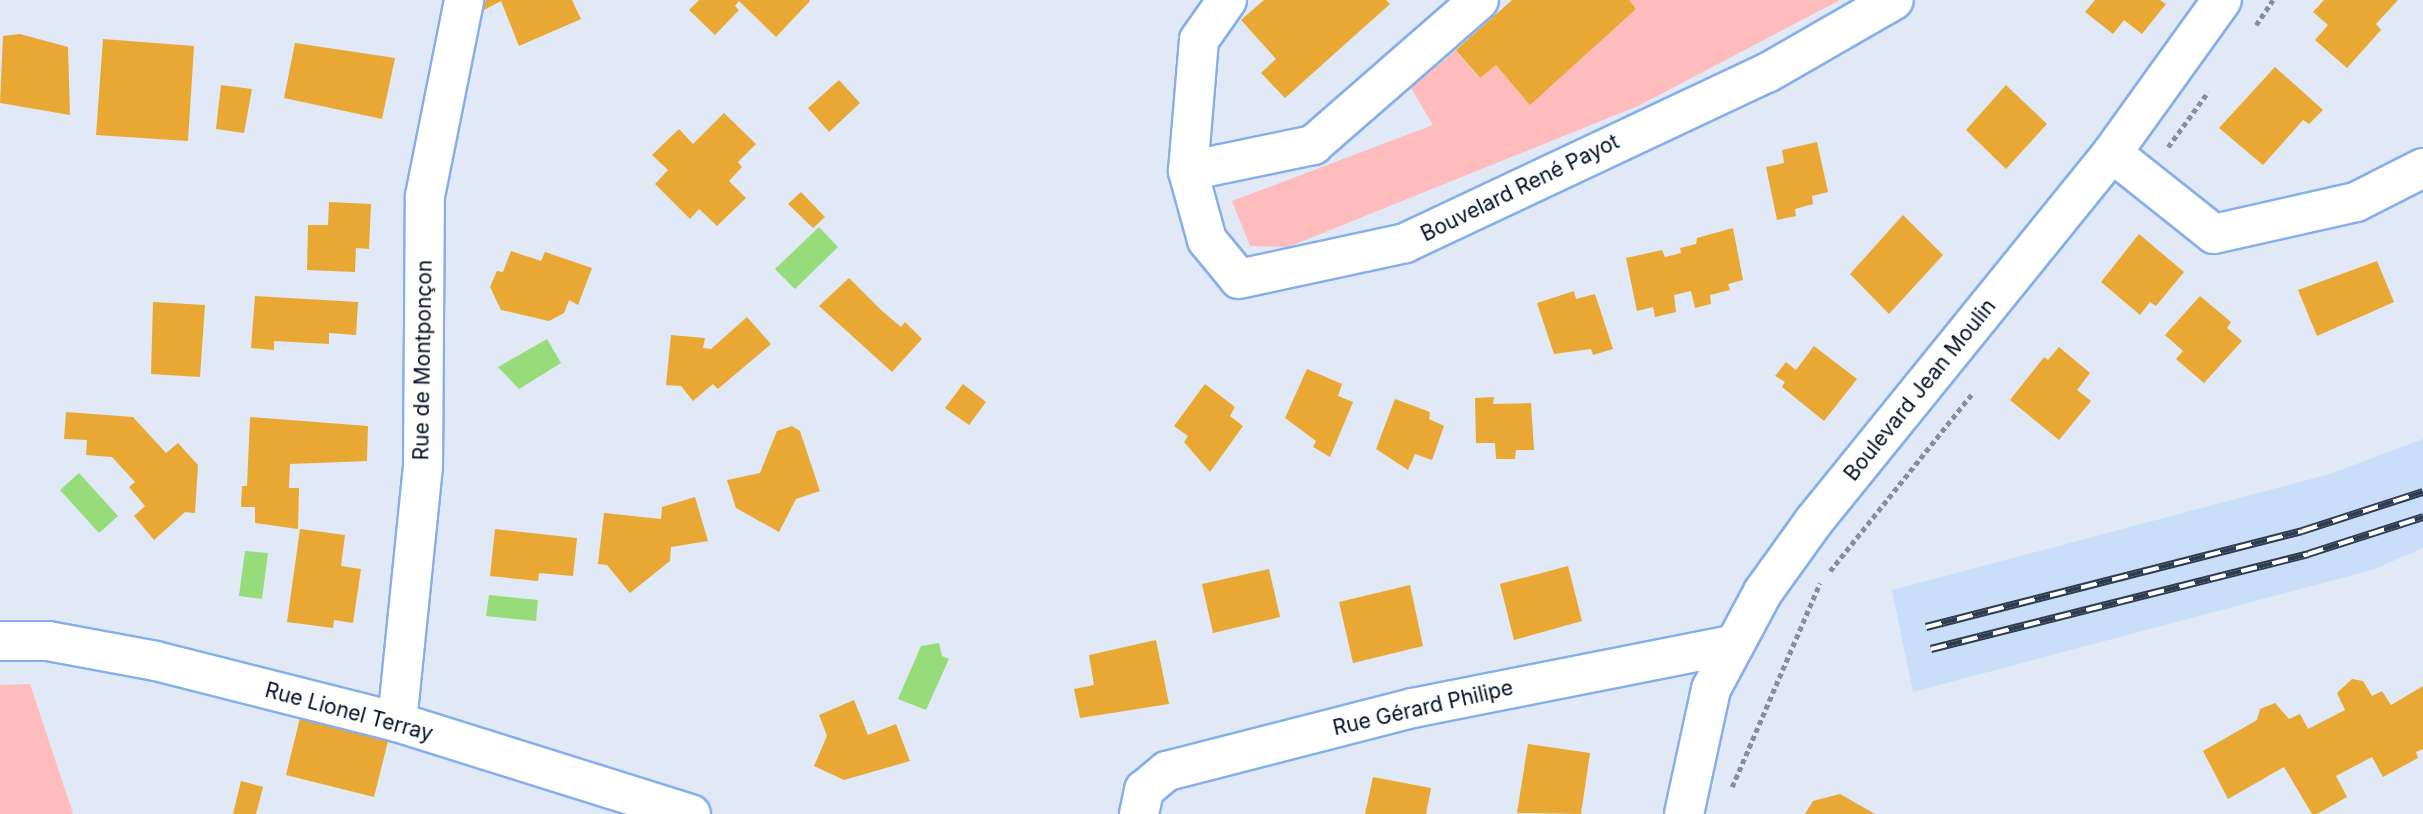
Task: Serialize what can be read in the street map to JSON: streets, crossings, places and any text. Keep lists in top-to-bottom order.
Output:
{
  "streets": {
    "street": [
      "Bouvelard René Payot",
      "Rue de Montponçon",
      "Boulevard Jean Moulin",
      "Rue Gérard Philipe",
      "Rue Lionel Terray"
    ]
  },
  "crossings": [
    ["Rue de Montponçon", "Rue Lionel Terray"],
    ["Boulevard Jean Moulin", "Rue Gérard Philipe"]
  ]
}
